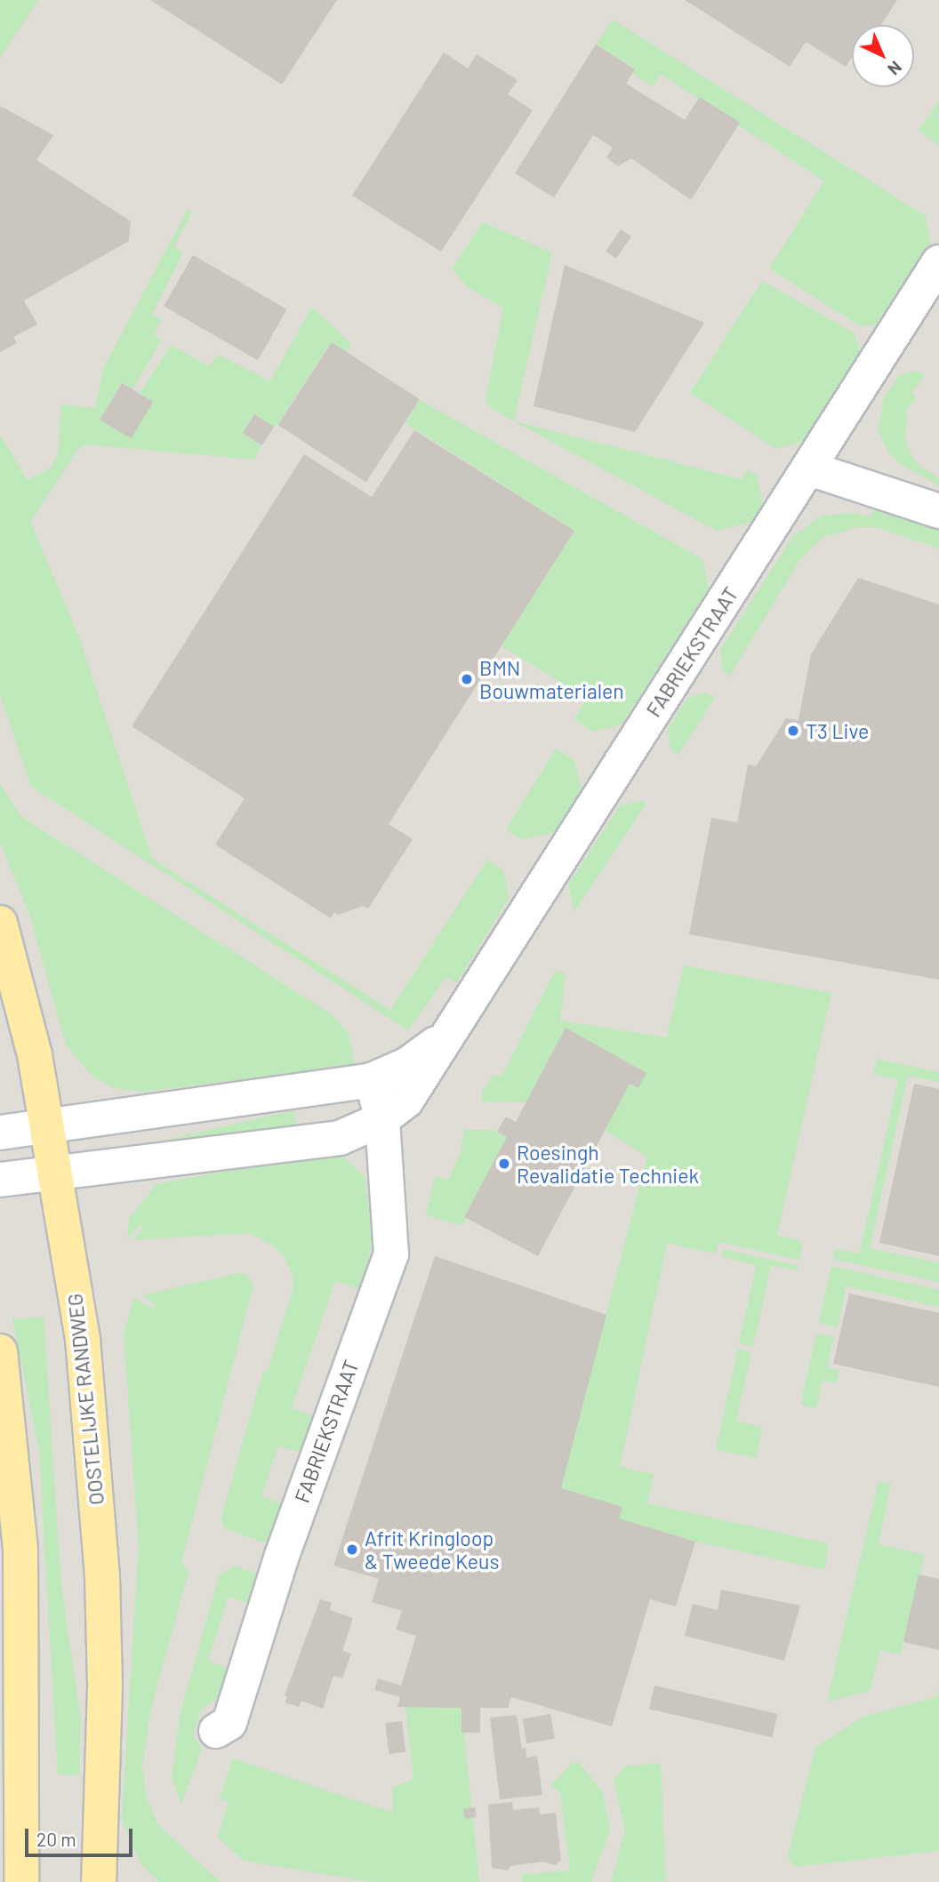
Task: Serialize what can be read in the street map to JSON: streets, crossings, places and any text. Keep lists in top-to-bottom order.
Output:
{
  "streets": {
    "main road": ["OOSTELIJKE RANDWEG"],
    "street": ["FABRIEKSTRAAT"]
  },
  "crossings": [
    ["FABRIEKSTRAAT", "OOSTELIJKE RANDWEG"]
  ],
  "places": [
    "BMN Bouwmaterialen",
    "T3 Live",
    "Roesingh Revalidatie Techniek",
    "Afrit Kringloop & Tweede Keus"
  ],
  "scale_bar": "20 m",
  "north": "bottom right"
}
